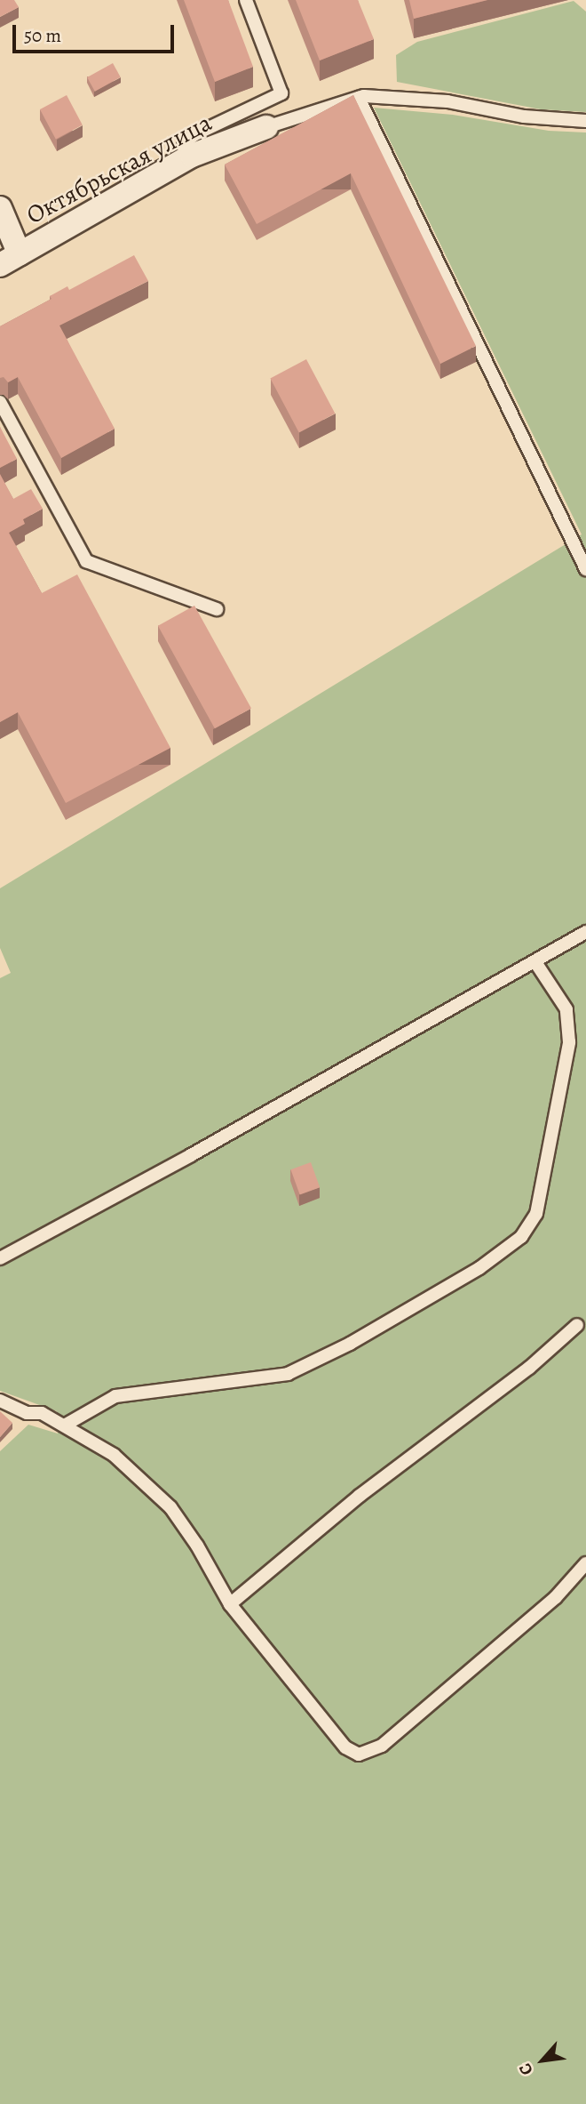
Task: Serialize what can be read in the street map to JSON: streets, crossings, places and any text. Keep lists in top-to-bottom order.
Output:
{
  "streets": {
    "street": ["Октябрьская улица"]
  },
  "scale_bar": "50 m",
  "north": "bottom left"
}
